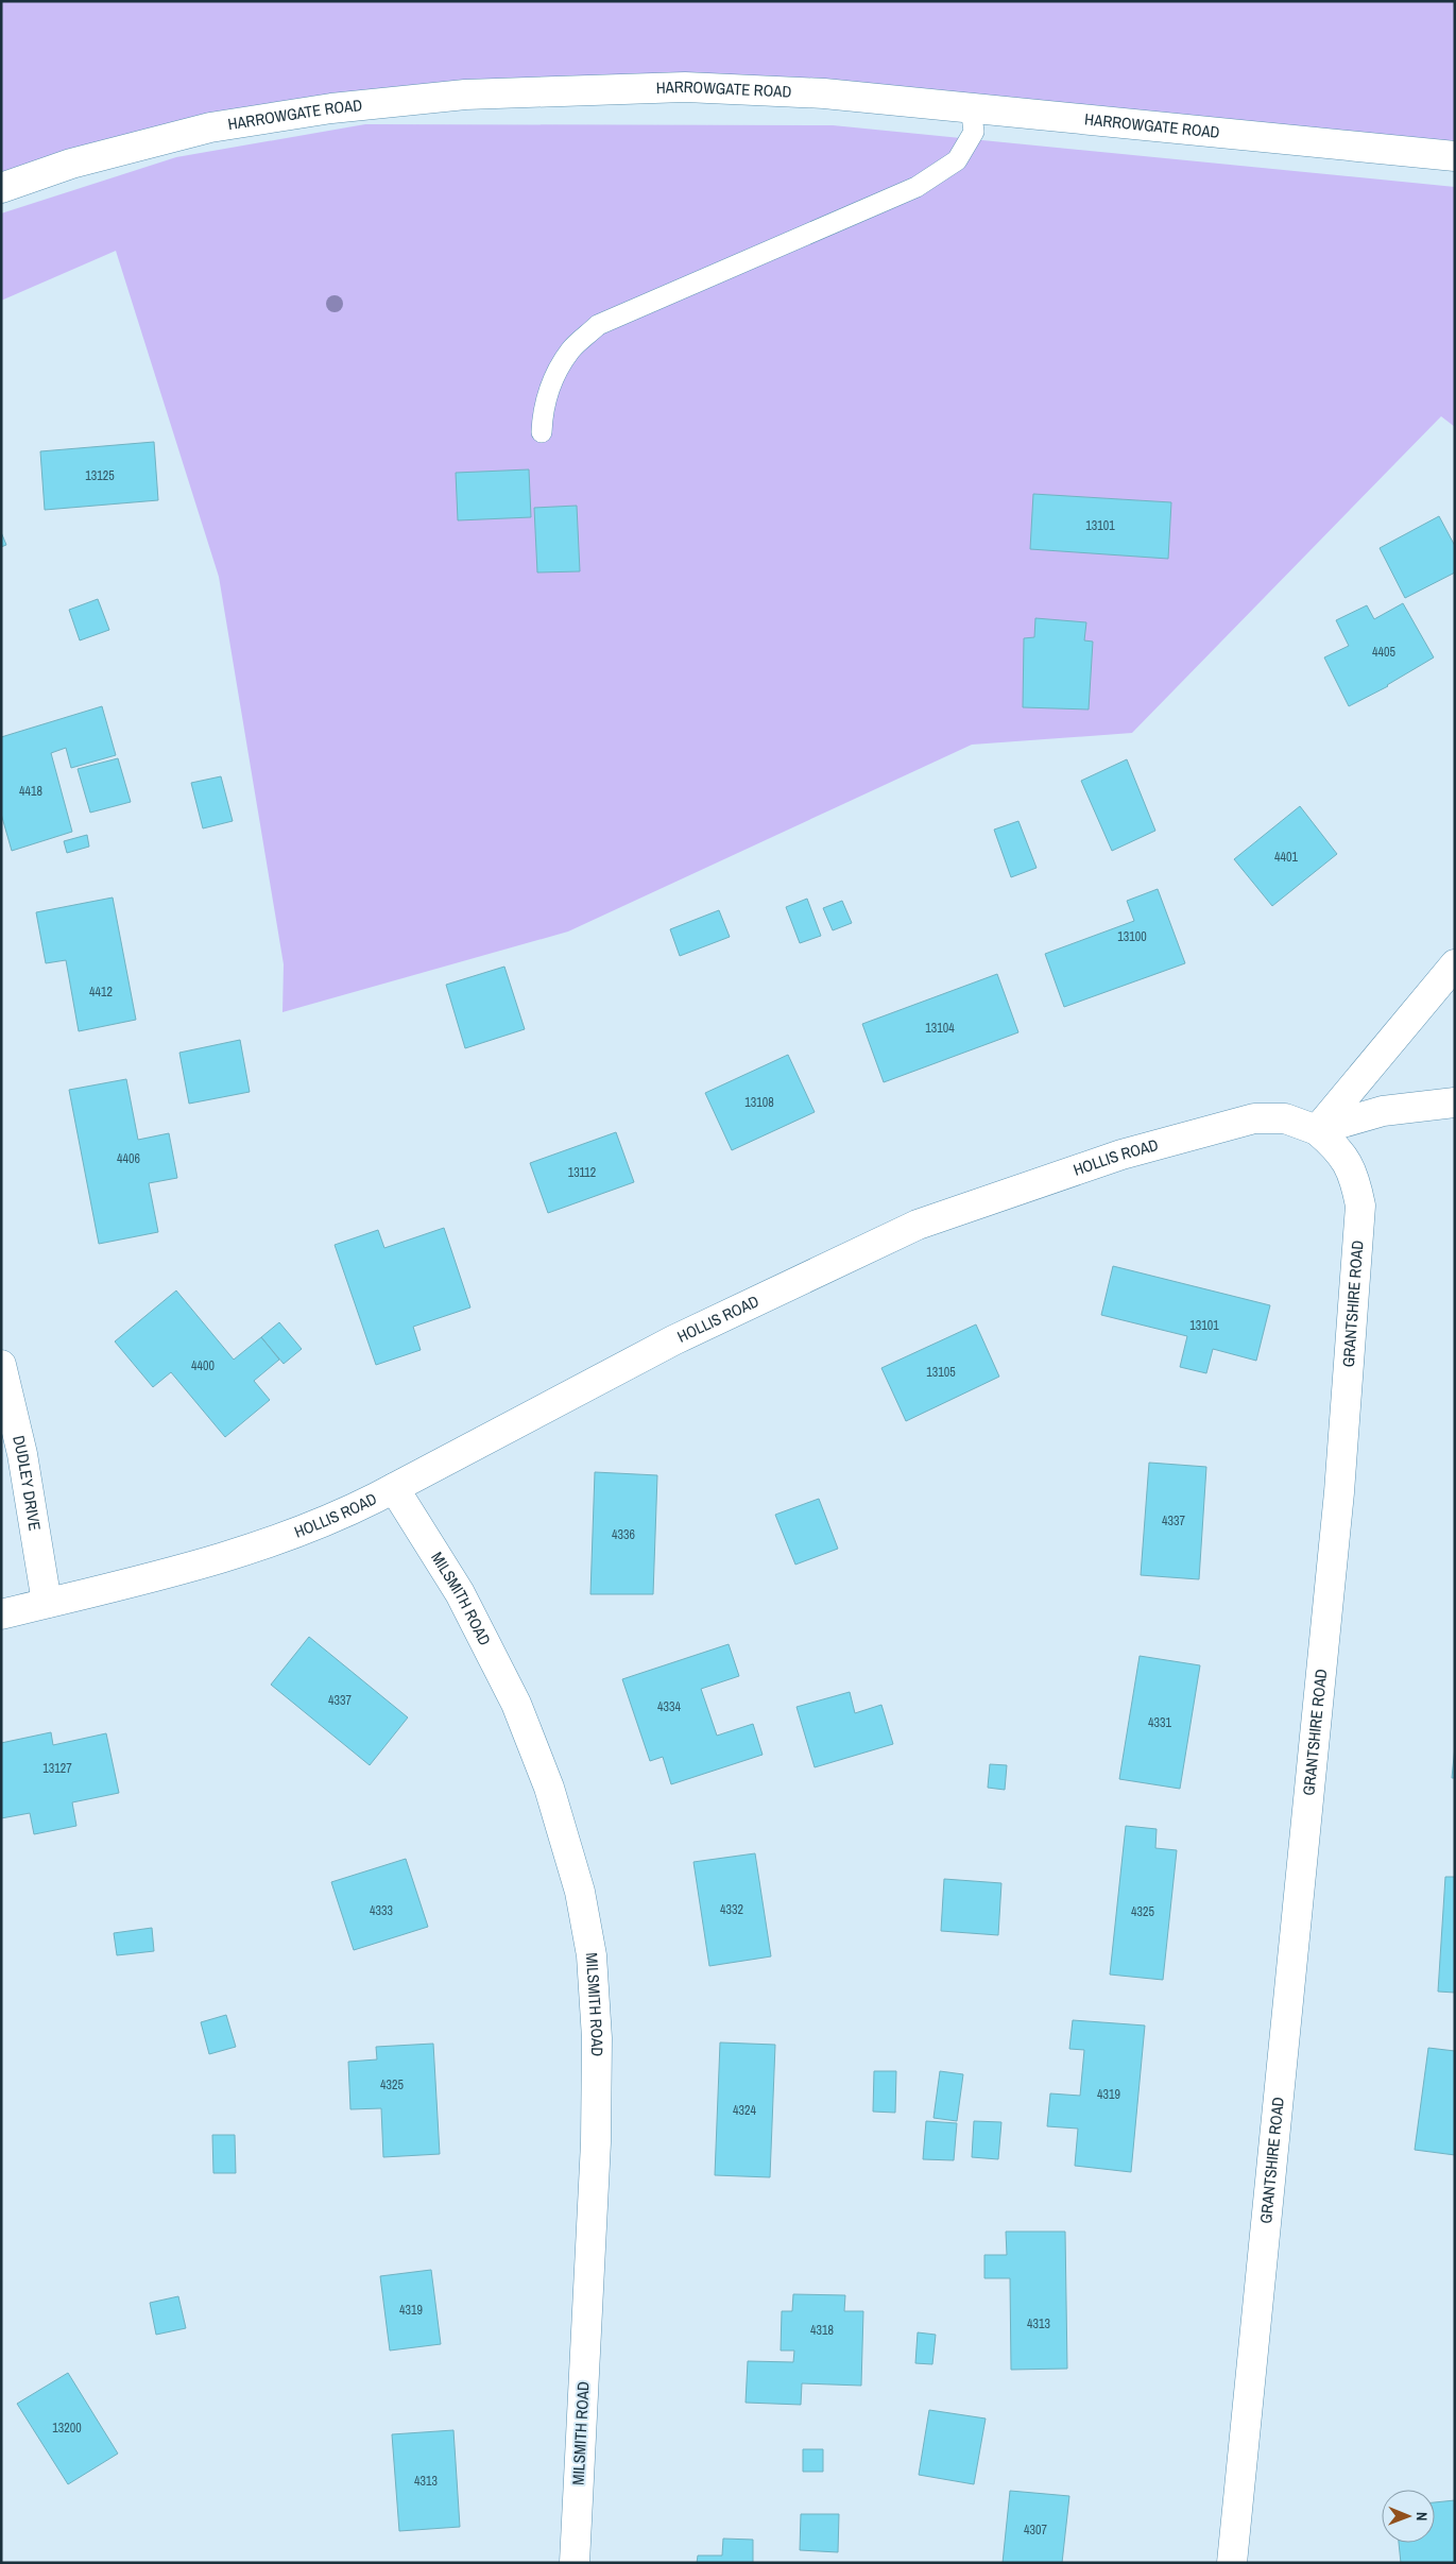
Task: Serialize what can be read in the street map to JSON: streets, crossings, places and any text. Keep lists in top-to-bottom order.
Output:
{
  "streets": {
    "street": [
      "HARROWGATE ROAD",
      "HOLLIS ROAD",
      "GRANTSHIRE ROAD",
      "DUDLEY DRIVE",
      "MILSMITH ROAD"
    ]
  },
  "crossings": [
    ["HOLLIS ROAD", "GRANTSHIRE ROAD"],
    ["HOLLIS ROAD", "DUDLEY DRIVE"],
    ["HOLLIS ROAD", "MILSMITH ROAD"]
  ],
  "house_numbers": [
    "13125",
    "13101",
    "4405",
    "4418",
    "4401",
    "13100",
    "4412",
    "13104",
    "13108",
    "4406",
    "13112",
    "13101",
    "4400",
    "13105",
    "4337",
    "4336",
    "4337",
    "4334",
    "4331",
    "13127",
    "4332",
    "4333",
    "4325",
    "4325",
    "4319",
    "4324",
    "4319",
    "4313",
    "4318",
    "13200",
    "4313",
    "4307"
  ],
  "north": "right"
}
